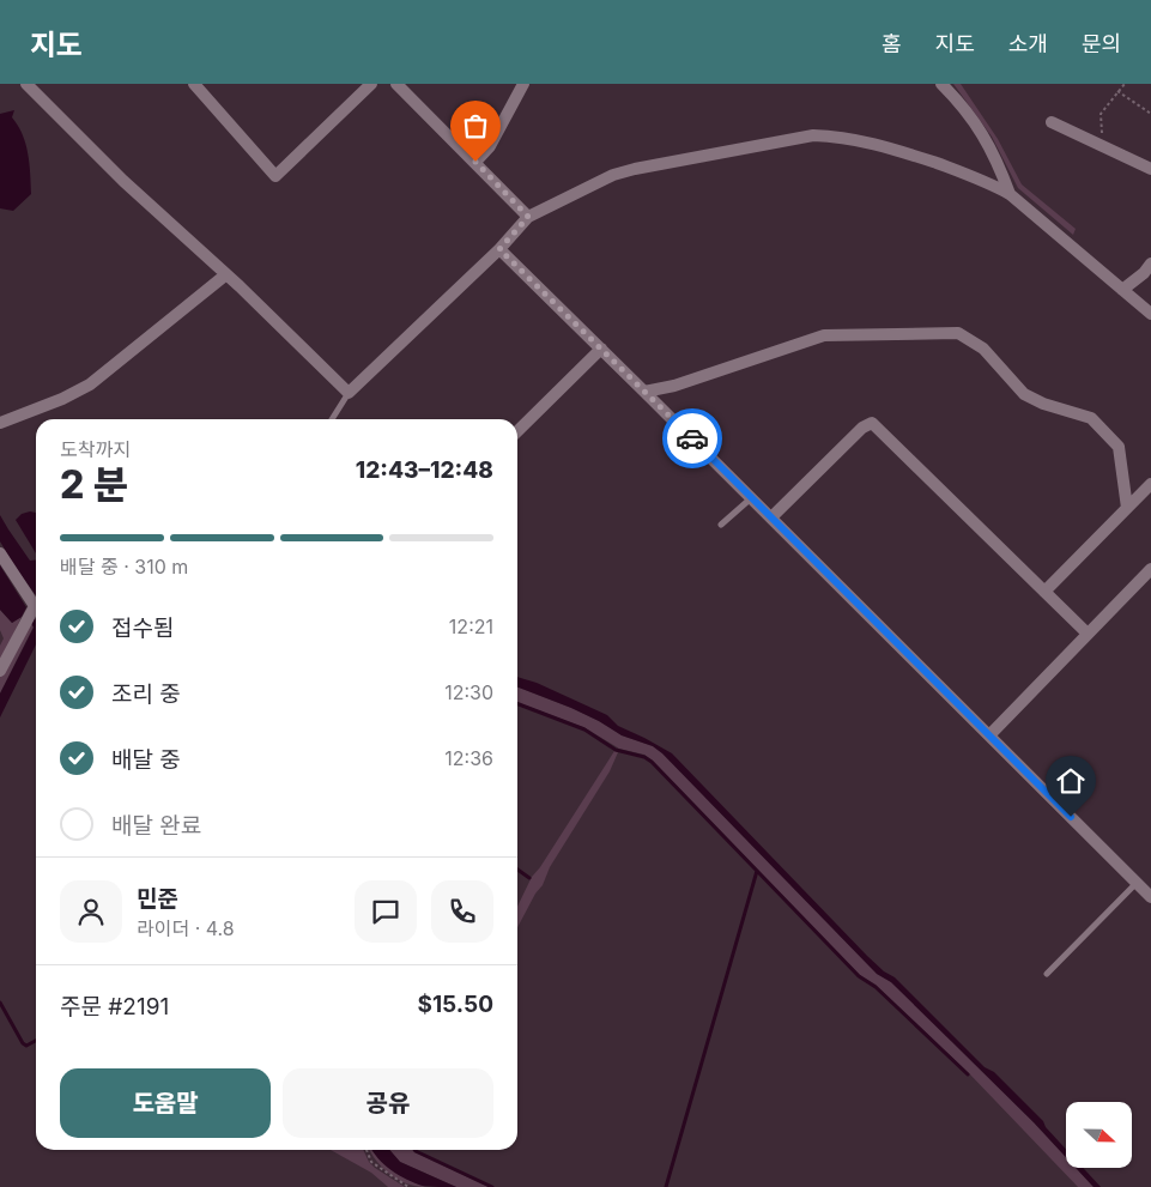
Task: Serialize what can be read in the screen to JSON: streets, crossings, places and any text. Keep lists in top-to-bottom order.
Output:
{
  "north": "right",
  "page": {
    "header": "지도",
    "nav": [
      "홈",
      "지도",
      "소개",
      "문의"
    ],
    "heading": ["2 분", "도착까지", "12:43–12:48"],
    "panel": [
      "민준",
      "라이더 · 4.8",
      "주문 #2191",
      "$15.50"
    ],
    "bar": "배달 중 · 310 m",
    "list": [
      ["접수됨", "12:21"],
      ["조리 중", "12:30"],
      ["배달 중", "12:36"],
      "배달 완료"
    ],
    "buttons": ["도움말", "공유"]
  }
}
